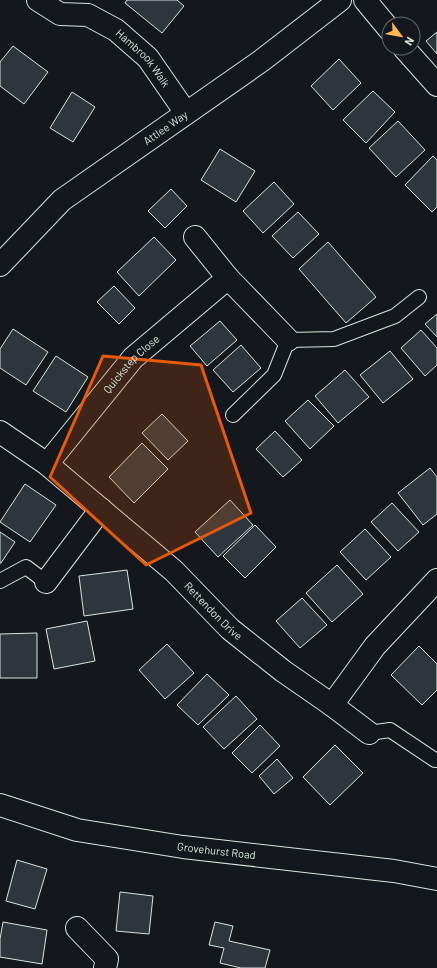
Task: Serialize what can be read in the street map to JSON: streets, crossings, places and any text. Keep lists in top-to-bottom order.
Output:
{
  "streets": {
    "street": [
      "Hambrook Walk",
      "Attlee Way",
      "Quickstep Close",
      "Rettendon Drive",
      "Grovehurst Road"
    ]
  },
  "crossings": [
    ["Hambrook Walk", "Attlee Way"],
    ["Quickstep Close", "Rettendon Drive"]
  ],
  "north": "bottom right"
}
